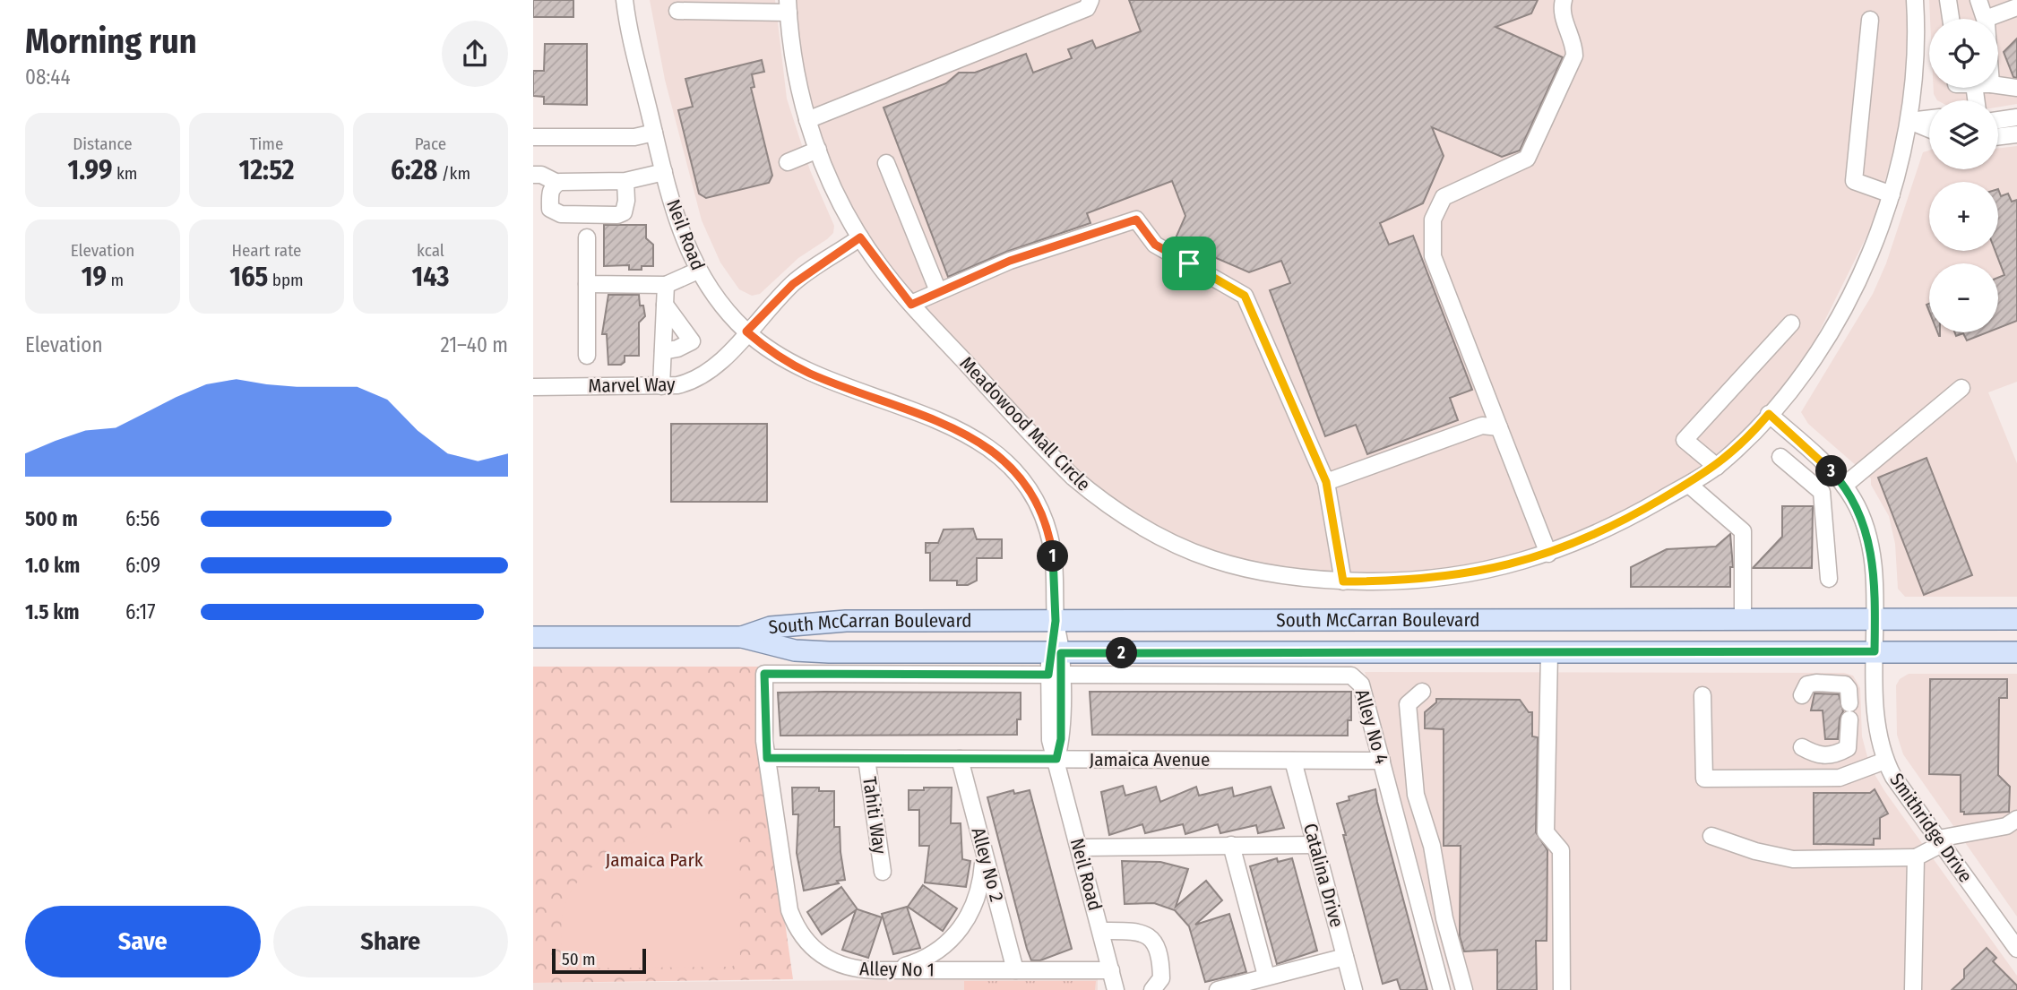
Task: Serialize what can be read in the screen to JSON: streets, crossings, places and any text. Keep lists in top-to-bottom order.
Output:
{
  "streets": {
    "main road": ["South McCarran Boulevard"],
    "street": [
      "Neil Road",
      "Marvel Way",
      "Meadowood Mall Circle",
      "Alley No 4",
      "Jamaica Avenue",
      "Tahiti Way",
      "Smithridge Drive",
      "Alley No 2",
      "Catalina Drive",
      "Alley No 1"
    ]
  },
  "crossings": [
    ["Neil Road", "Marvel Way"],
    ["Neil Road", "South McCarran Boulevard"],
    ["Neil Road", "Alley No 4"],
    ["Neil Road", "Jamaica Avenue"],
    ["Neil Road", "Alley No 1"],
    ["Marvel Way", "Meadowood Mall Circle"],
    ["Meadowood Mall Circle", "Smithridge Drive"],
    ["South McCarran Boulevard", "Smithridge Drive"],
    ["Alley No 4", "Jamaica Avenue"],
    ["Alley No 4", "Alley No 1"],
    ["Jamaica Avenue", "Tahiti Way"],
    ["Jamaica Avenue", "Alley No 2"],
    ["Jamaica Avenue", "Catalina Drive"],
    ["Jamaica Avenue", "Alley No 1"],
    ["Alley No 2", "Alley No 1"]
  ],
  "parks": ["Jamaica Park"],
  "scale_bar": "50 m",
  "page": {
    "heading": ["Morning run", "08:44"],
    "map_buttons": ["+", "−"],
    "stats": [
      ["Distance", "1.99 km"],
      ["Time", "12:52"],
      ["Pace", "6:28 /km"],
      ["Elevation", "19 m"],
      ["Heart rate", "165 bpm"],
      ["kcal", "143"]
    ],
    "chart": ["Elevation", "21–40 m"],
    "pins": ["3", "1", "2"],
    "list": [
      {
        "name": "500 m",
        "note": "6:56"
      },
      {
        "name": "1.0 km",
        "note": "6:09"
      },
      {
        "name": "1.5 km",
        "note": "6:17"
      }
    ],
    "buttons": ["Save", "Share"],
    "scale": "50 m"
  }
}
